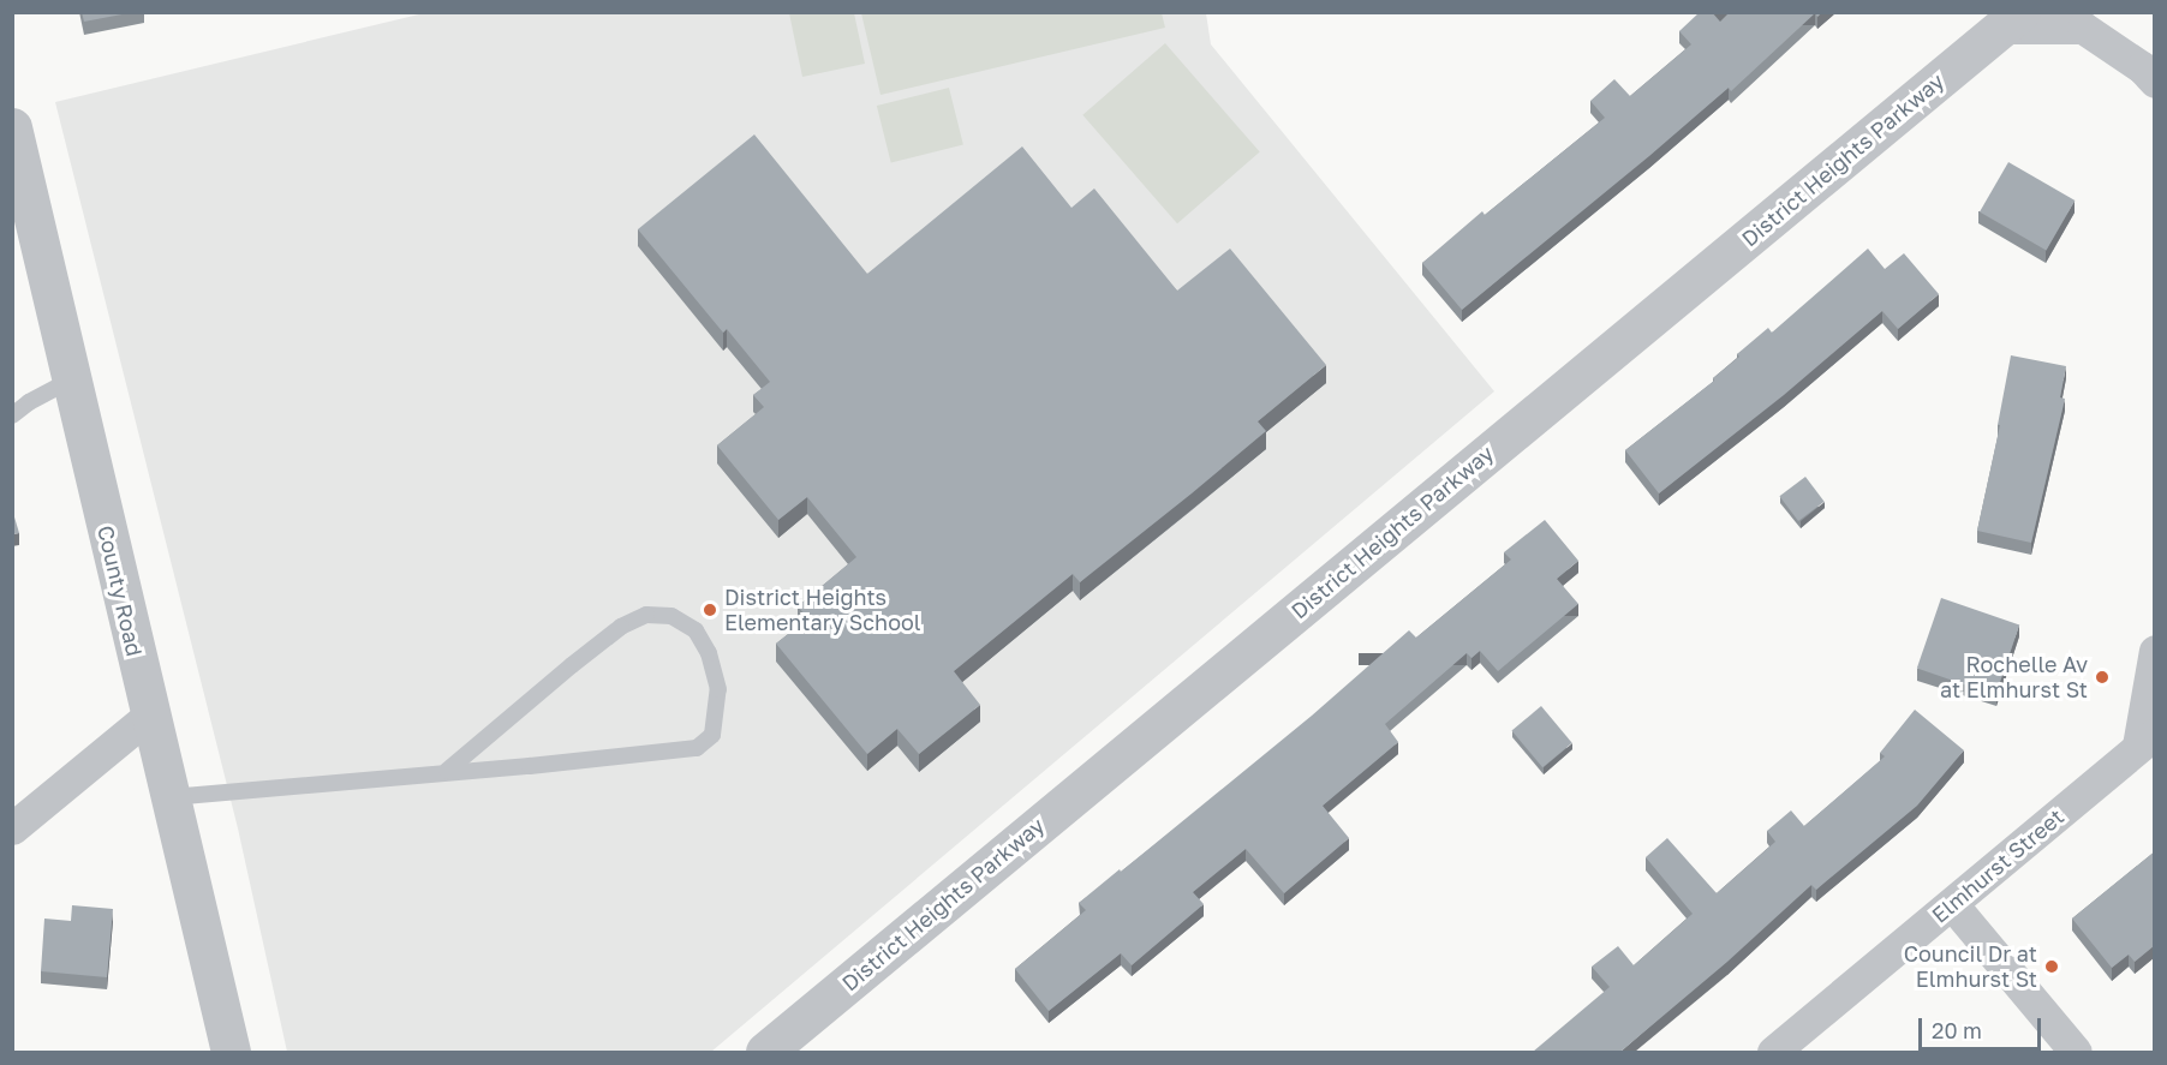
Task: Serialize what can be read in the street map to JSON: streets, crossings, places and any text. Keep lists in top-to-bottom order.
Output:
{
  "streets": {
    "street": ["District Heights Parkway", "County Road", "Elmhurst Street"]
  },
  "places": ["District Heights Elementary School", "Rochelle Av at Elmhurst St", "Council Dr at Elmhurst St"],
  "scale_bar": "20 m"
}
